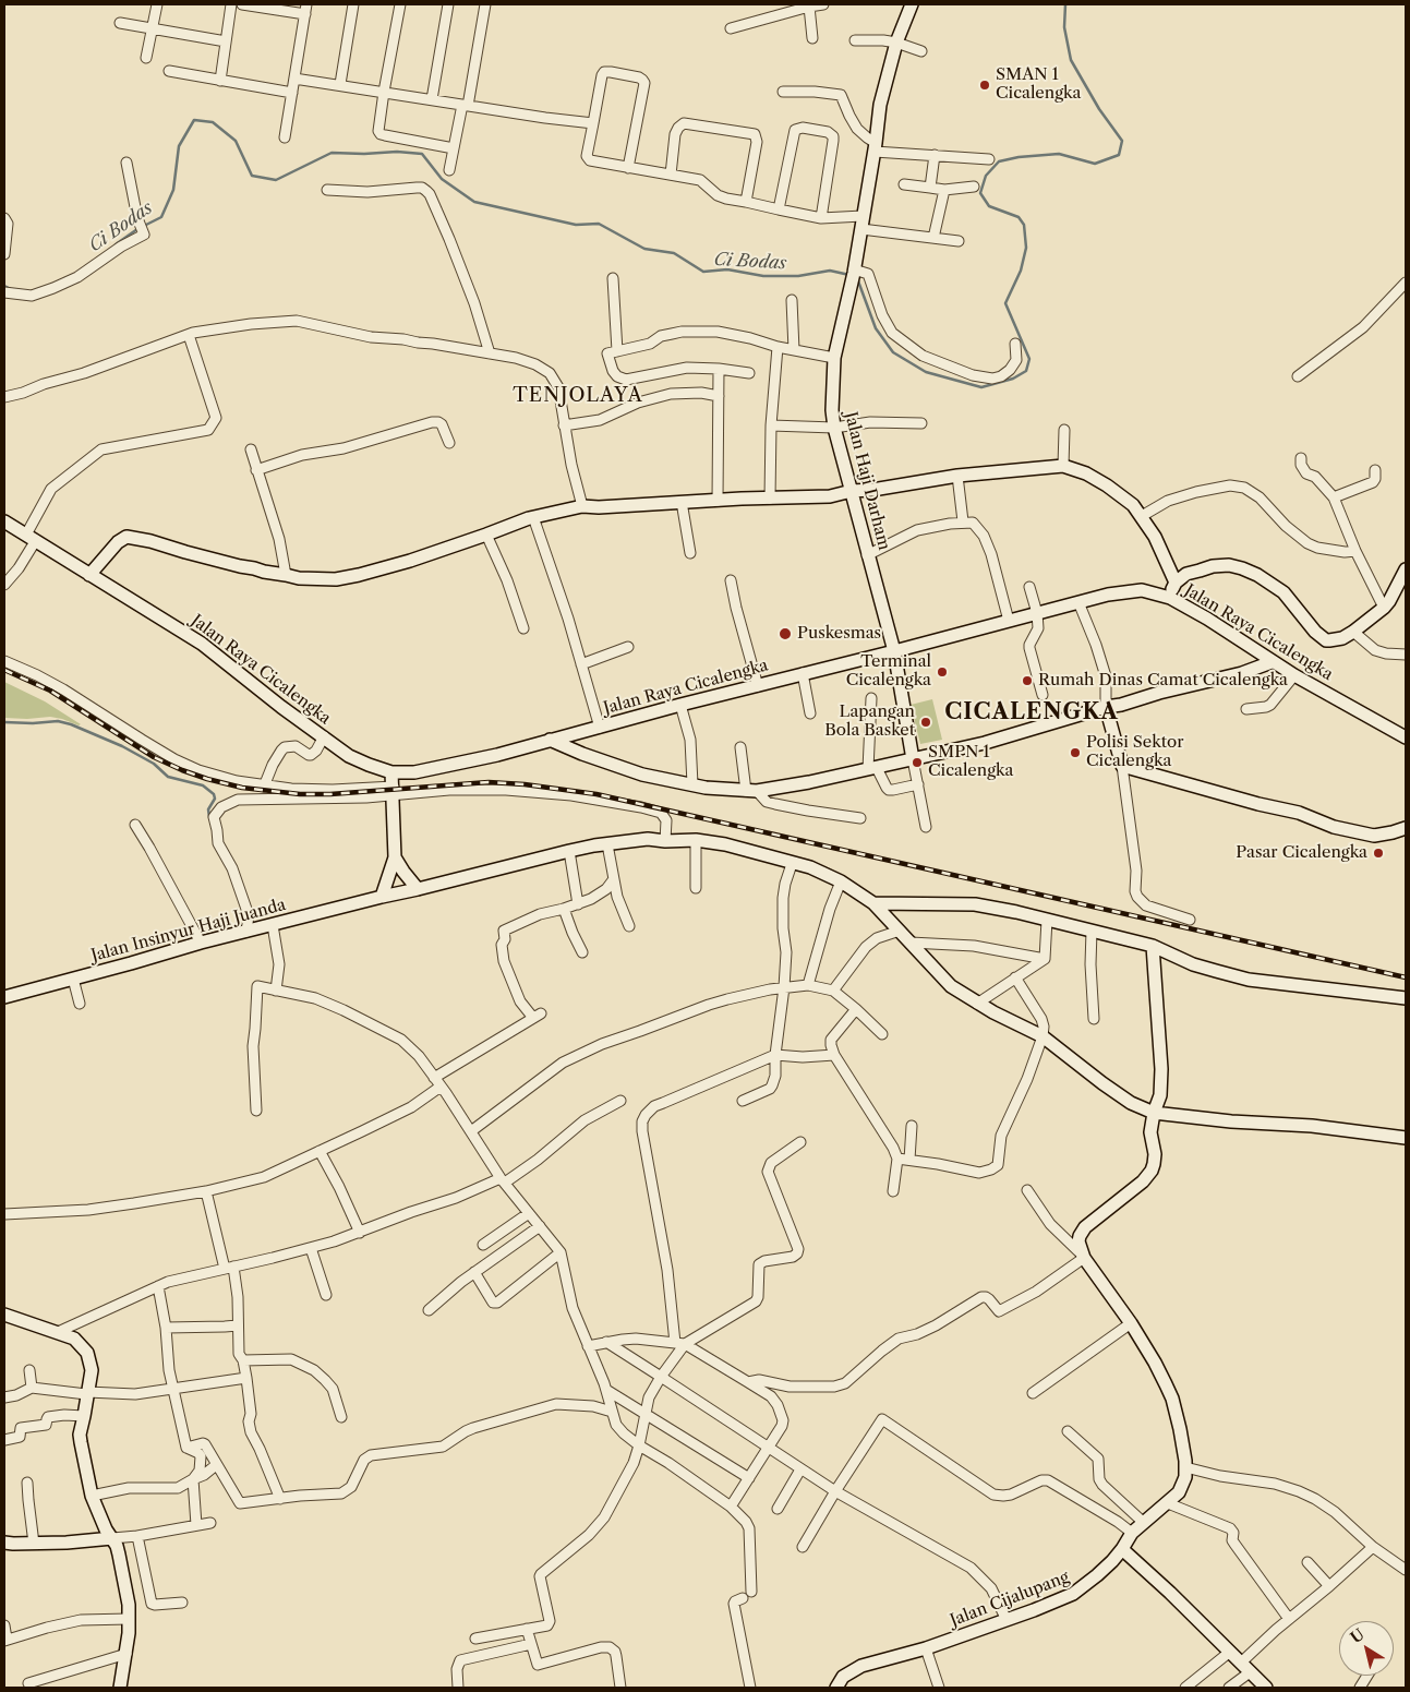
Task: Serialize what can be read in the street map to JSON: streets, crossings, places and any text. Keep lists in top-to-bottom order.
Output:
{
  "streets": {
    "street": [
      "Jalan Haji Darham",
      "Jalan Raya Cicalengka",
      "Jalan Insinyur Haji Juanda",
      "Jalan Cijalupang"
    ]
  },
  "crossings": [
    ["Jalan Haji Darham", "Jalan Raya Cicalengka"]
  ],
  "districts": ["TENJOLAYA", "CICALENGKA"],
  "water": ["Ci Bodas"],
  "places": [
    "SMAN 1 Cicalengka",
    "Puskesmas",
    "Terminal Cicalengka",
    "Rumah Dinas Camat Cicalengka",
    "Lapangan Bola Basket",
    "Polisi Sektor Cicalengka",
    "SMPN 1 Cicalengka",
    "Pasar Cicalengka"
  ],
  "north": "top left"
}
